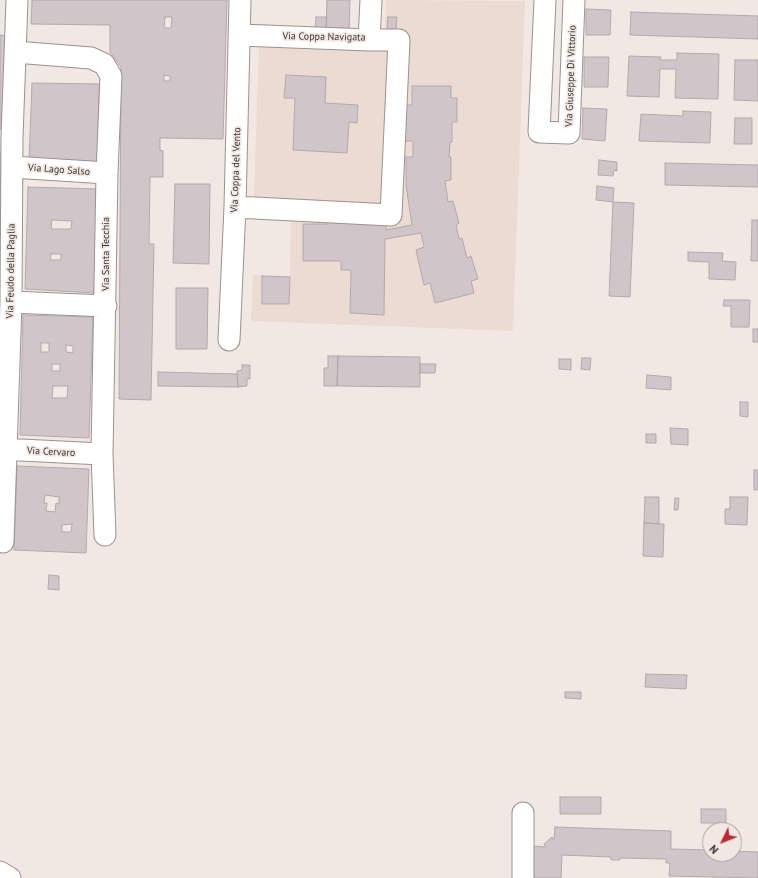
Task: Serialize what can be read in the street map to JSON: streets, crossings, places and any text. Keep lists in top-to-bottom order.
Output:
{
  "streets": {
    "street": [
      "Via Coppa Navigata",
      "Via Giuseppe Di Vittorio",
      "Via Lago Salso",
      "Via Coppa del Vento",
      "Via Santa Tecchia",
      "Via Feudo della Paglia",
      "Via Cervaro"
    ]
  },
  "crossings": [
    ["Via Coppa Navigata", "Via Coppa del Vento"],
    ["Via Lago Salso", "Via Santa Tecchia"],
    ["Via Lago Salso", "Via Feudo della Paglia"],
    ["Via Santa Tecchia", "Via Feudo della Paglia"],
    ["Via Santa Tecchia", "Via Cervaro"],
    ["Via Feudo della Paglia", "Via Cervaro"]
  ],
  "north": "bottom left"
}
